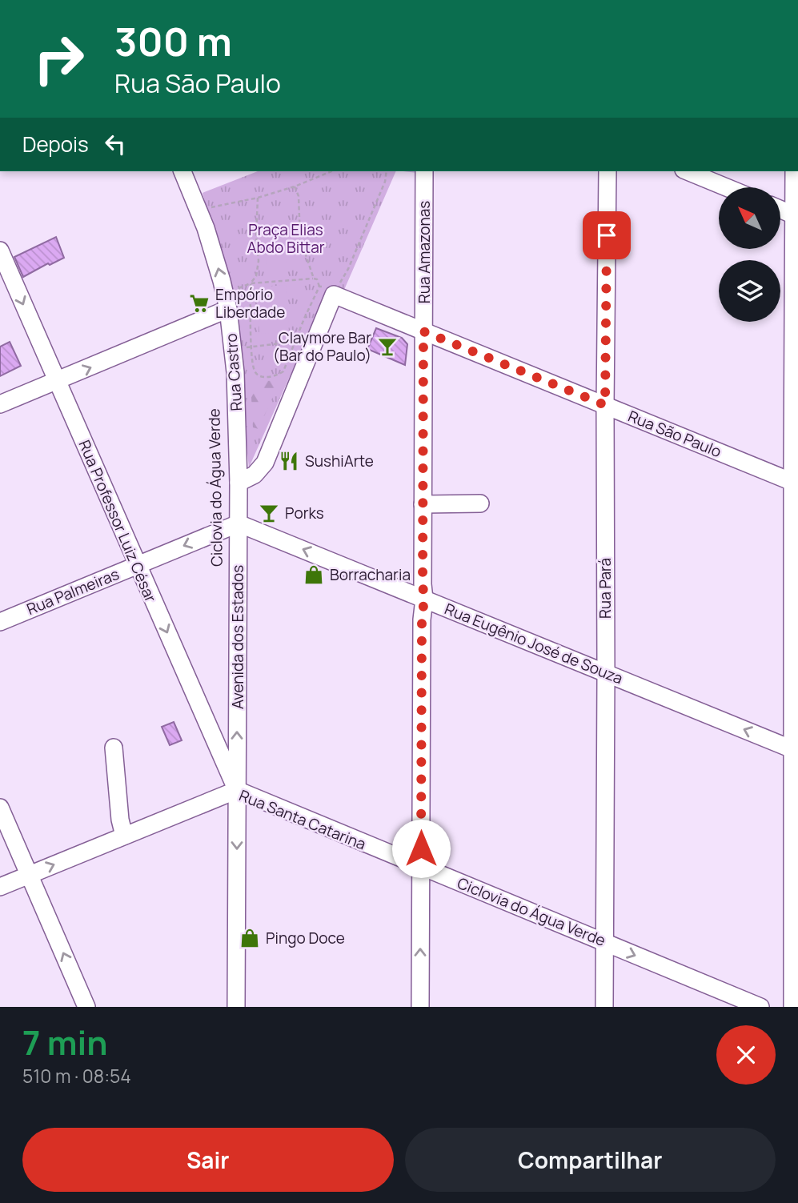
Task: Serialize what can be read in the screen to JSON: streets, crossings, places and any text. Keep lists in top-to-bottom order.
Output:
{
  "streets": {
    "street": [
      "Rua Amazonas",
      "Rua Castro",
      "Rua São Paulo",
      "Rua Professor Luiz César",
      "Rua Pará",
      "Rua Palmeiras",
      "Avenida dos Estados",
      "Rua Eugênio José de Souza",
      "Rua Santa Catarina"
    ]
  },
  "crossings": [
    ["Rua Amazonas", "Rua São Paulo"],
    ["Rua Amazonas", "Rua Eugênio José de Souza"],
    ["Rua Amazonas", "Rua Santa Catarina"],
    ["Rua Castro", "Avenida dos Estados"],
    ["Rua São Paulo", "Rua Pará"],
    ["Rua Professor Luiz César", "Rua Palmeiras"],
    ["Rua Professor Luiz César", "Avenida dos Estados"],
    ["Rua Professor Luiz César", "Rua Santa Catarina"],
    ["Rua Pará", "Rua Eugênio José de Souza"],
    ["Rua Pará", "Rua Santa Catarina"],
    ["Rua Palmeiras", "Avenida dos Estados"],
    ["Rua Palmeiras", "Rua Eugênio José de Souza"],
    ["Avenida dos Estados", "Rua Eugênio José de Souza"],
    ["Avenida dos Estados", "Rua Santa Catarina"]
  ],
  "one_way": [
    "Rua Castro",
    "Rua Professor Luiz César",
    "Rua Palmeiras",
    "Rua Eugênio José de Souza"
  ],
  "parks": ["Praça Elias Abdo Bittar"],
  "places": {
    "supermarket": ["Empório Liberdade"],
    "bar": ["Claymore Bar (Bar do Paulo)", "Porks"],
    "restaurant": ["SushiArte"],
    "shop": ["Borracharia", "Pingo Doce"]
  },
  "north": "top left",
  "page": {
    "turn": ["300 m", "Rua São Paulo"],
    "then": "Depois",
    "heading": ["7 min", "510 m · 08:54"],
    "buttons": ["Sair", "Compartilhar"]
  }
}
